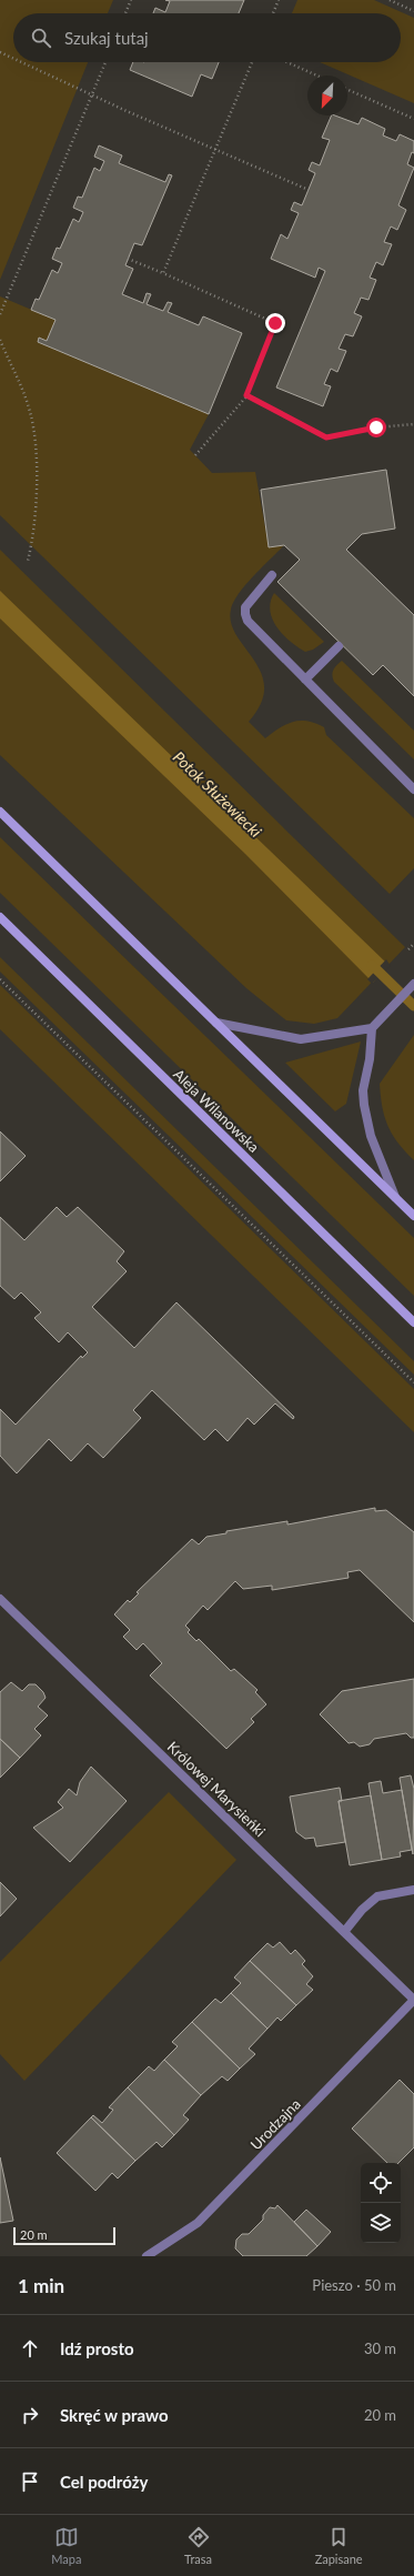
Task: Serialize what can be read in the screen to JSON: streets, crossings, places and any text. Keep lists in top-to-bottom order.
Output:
{
  "streets": {
    "main road": ["Aleja Wilanowska"],
    "street": ["Królowej Marysieńki", "Urodzajna"]
  },
  "crossings": [
    ["Królowej Marysieńki", "Urodzajna"]
  ],
  "water": ["Potok Służewiecki"],
  "scale_bar": "20 m",
  "north": "bottom left",
  "page": {
    "search": "Szukaj tutaj",
    "scale": "20 m",
    "heading": ["1 min", "Pieszo · 50 m"],
    "list": [
      ["Idź prosto", "30 m"],
      ["Skręć w prawo", "20 m"],
      "Cel podróży"
    ],
    "nav": ["Mapa", "Trasa", "Zapisane"]
  }
}
